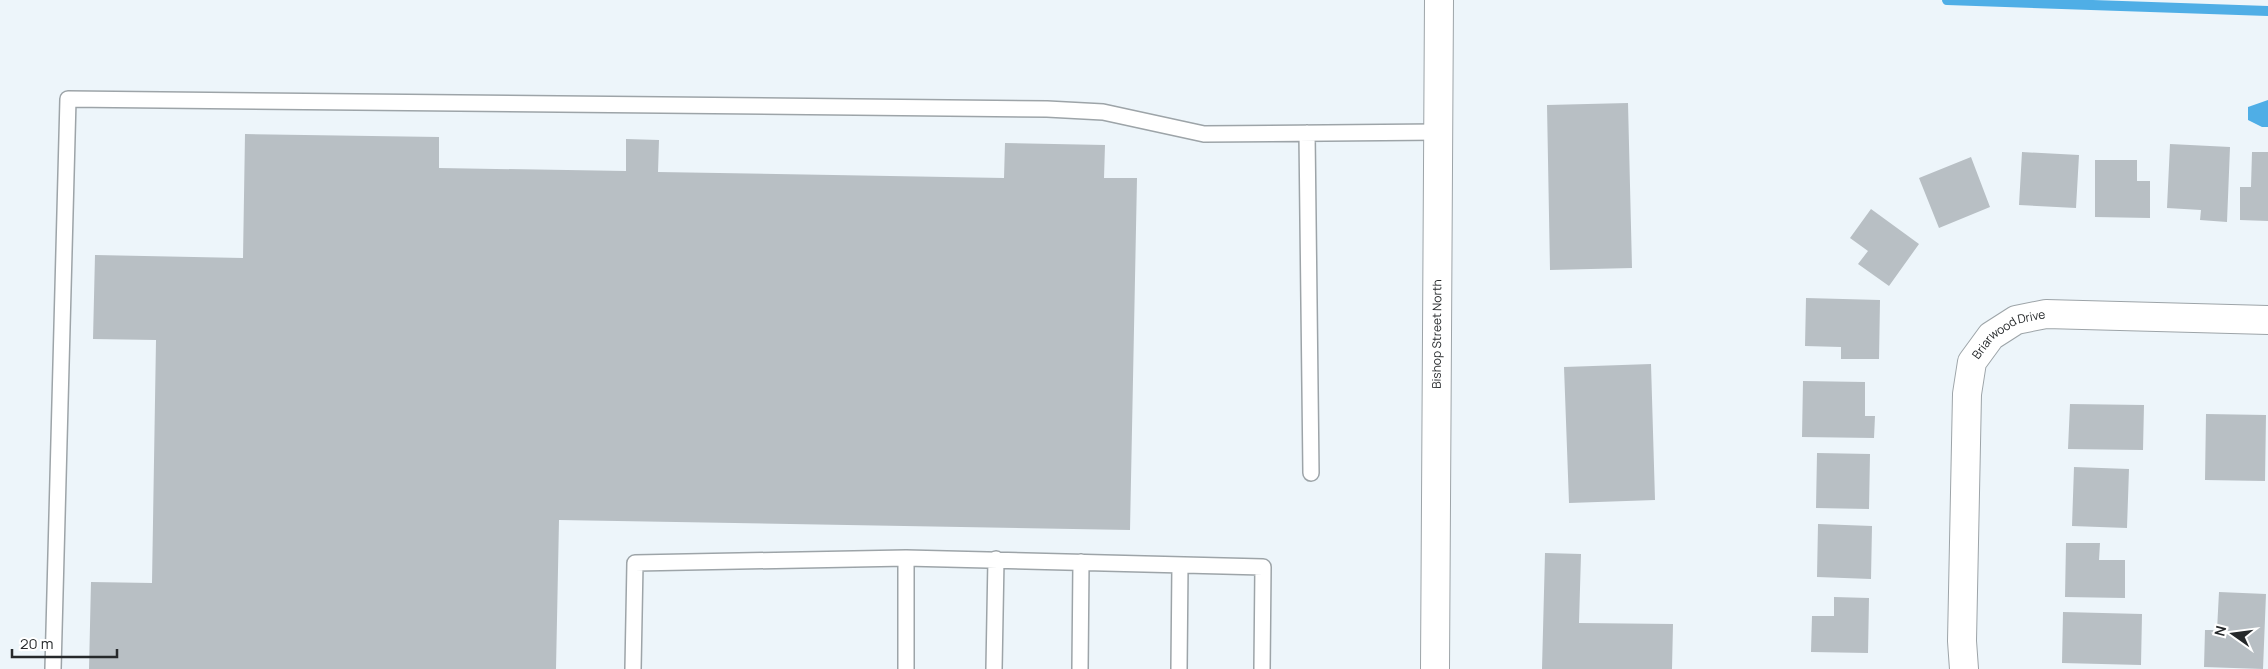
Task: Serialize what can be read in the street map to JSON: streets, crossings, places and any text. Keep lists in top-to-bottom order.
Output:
{
  "streets": {
    "main road": ["Bishop Street North", "Briarwood Drive"]
  },
  "scale_bar": "20 m",
  "north": "left"
}
